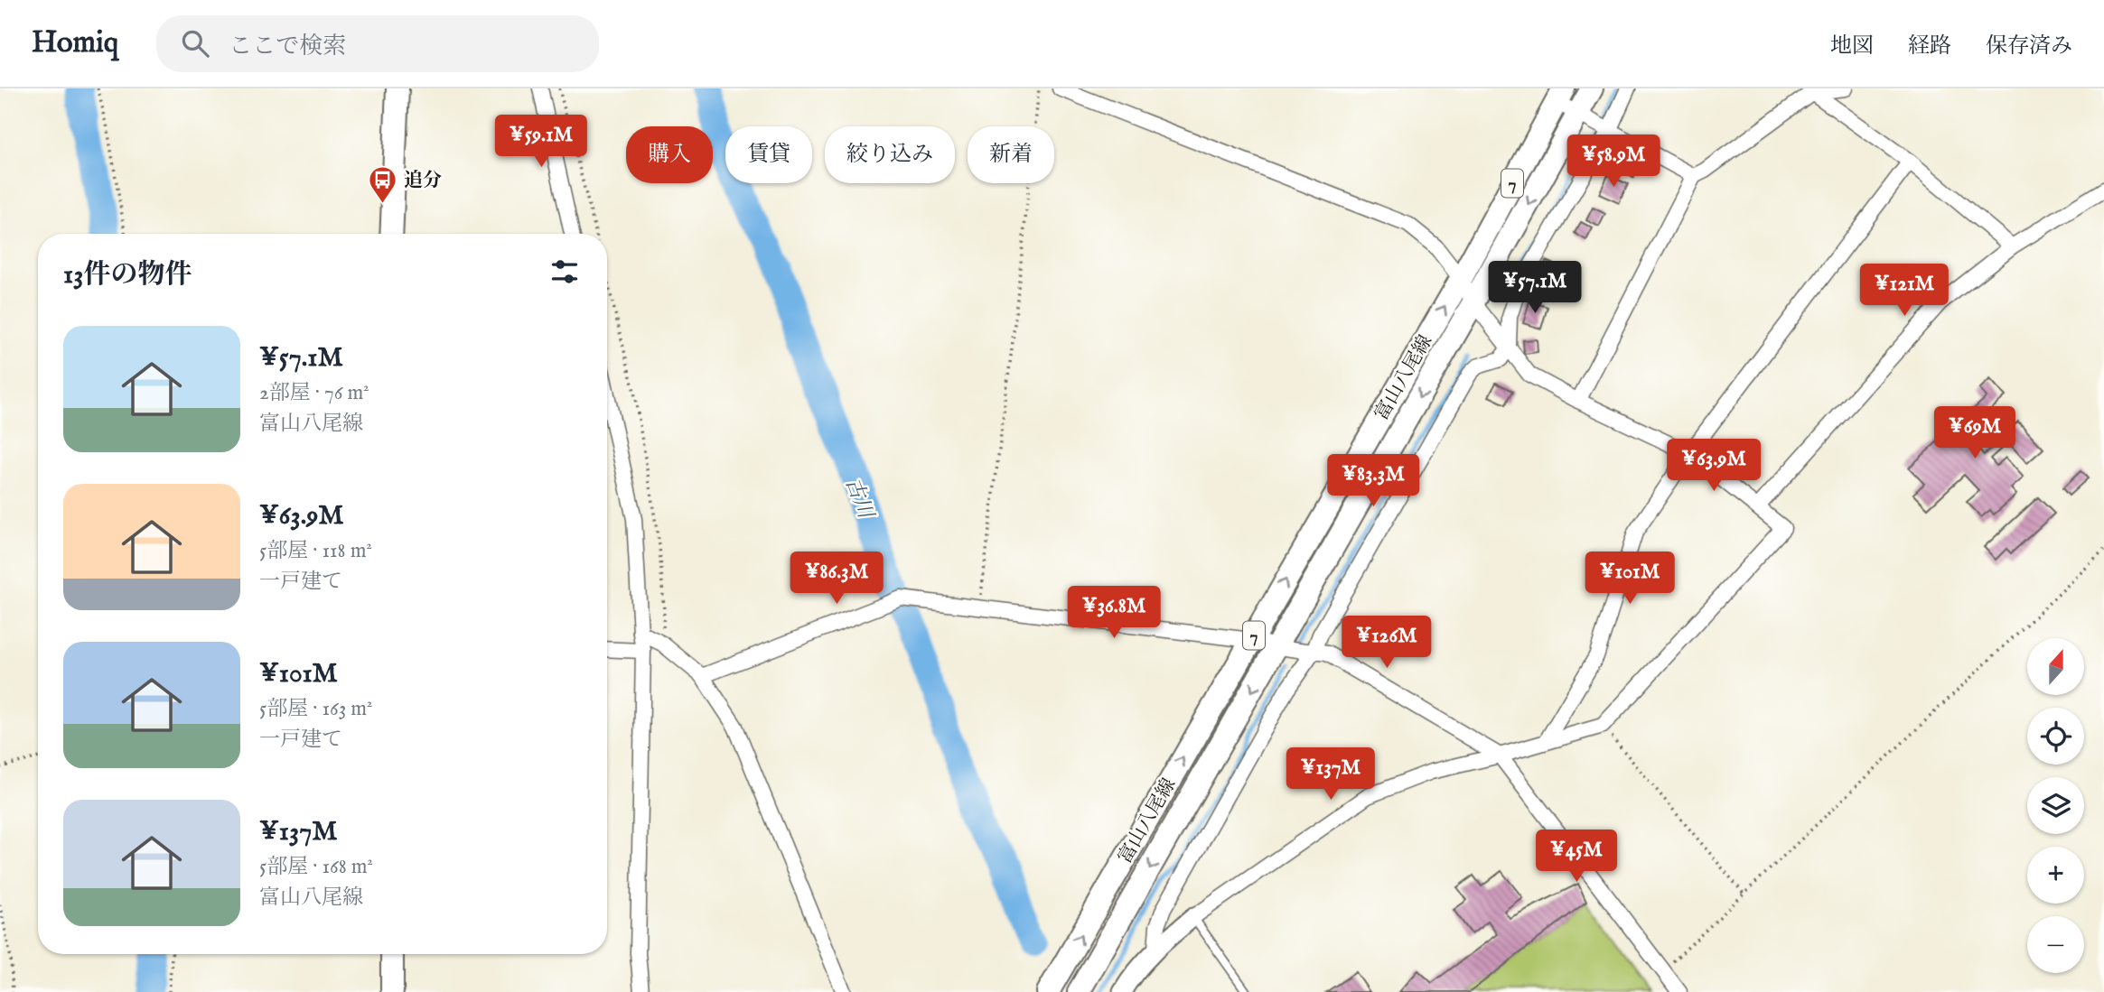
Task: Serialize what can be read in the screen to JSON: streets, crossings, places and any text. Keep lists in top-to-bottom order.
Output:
{
  "streets": {
    "main road": ["7", "富山八尾線"]
  },
  "water": ["古川"],
  "places": {
    "bus stop": ["追分"]
  },
  "north": "top",
  "page": {
    "header": "Homiq",
    "search": "ここで検索",
    "nav": ["地図", "経路", "保存済み"],
    "price": [
      "¥59.1M",
      "¥58.9M",
      "¥57.1M",
      "¥121M",
      "¥69M",
      "¥63.9M",
      "¥83.3M",
      "¥86.3M",
      "¥101M",
      "¥36.8M",
      "¥126M",
      "¥137M",
      "¥45M"
    ],
    "chip": [
      "購入",
      "賃貸",
      "絞り込み",
      "新着"
    ],
    "heading": "13件の物件",
    "list": [
      {
        "name": "¥57.1M",
        "note": "2部屋 · 76 m² · 富山八尾線"
      },
      {
        "name": "¥63.9M",
        "note": "5部屋 · 118 m² · 一戸建て"
      },
      {
        "name": "¥101M",
        "note": "5部屋 · 163 m² · 一戸建て"
      },
      {
        "name": "¥137M",
        "note": "5部屋 · 168 m² · 富山八尾線"
      }
    ],
    "map_buttons": ["+", "−"]
  }
}
